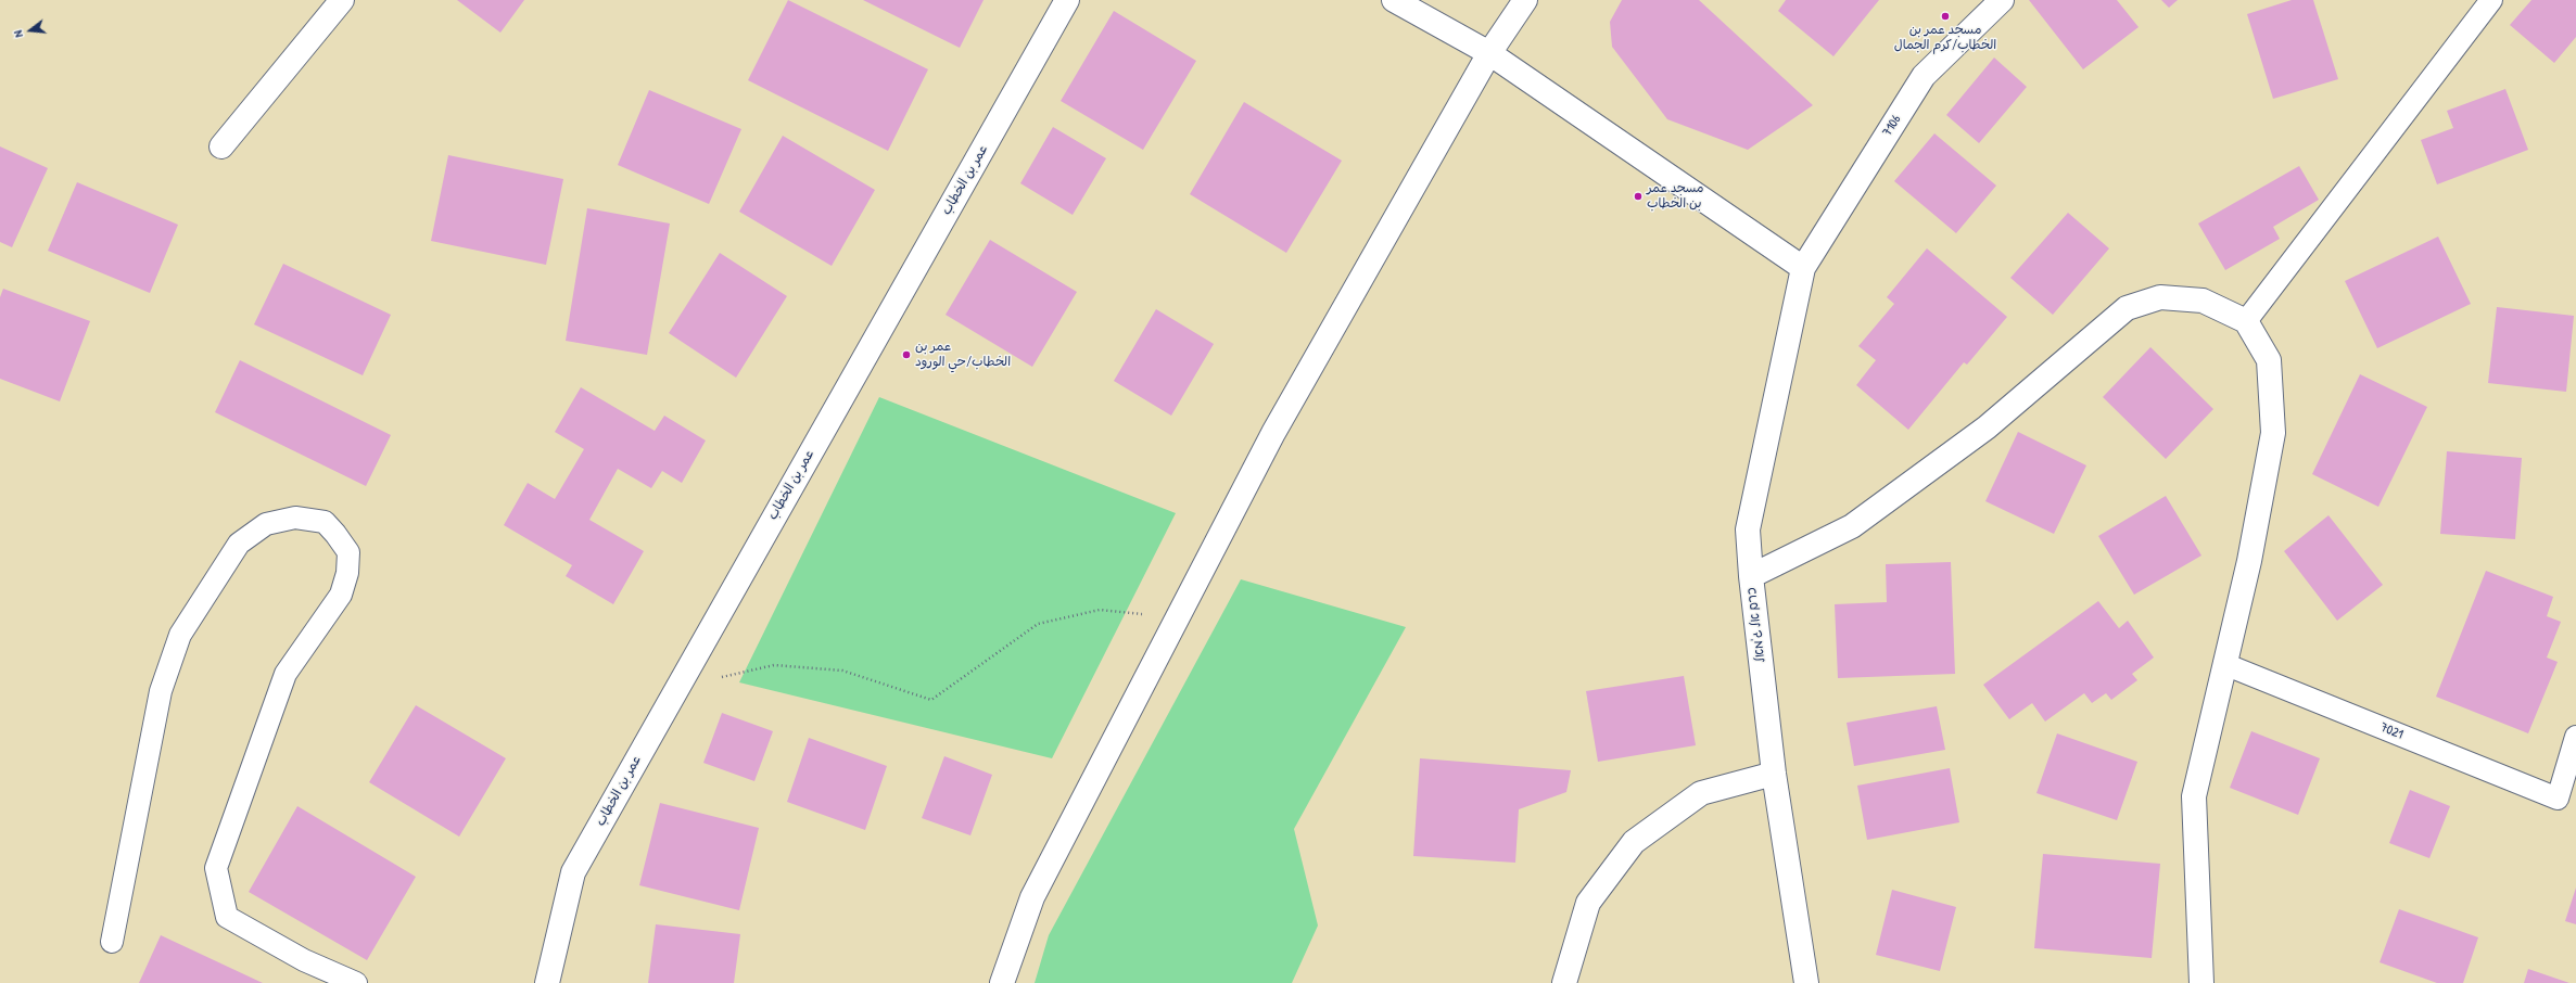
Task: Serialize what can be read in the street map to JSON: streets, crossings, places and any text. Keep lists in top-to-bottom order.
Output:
{
  "streets": {
    "street": ["7106", "عمر بن الخطاب", "כרם אל ג'מאל"],
    "lane": ["7021"]
  },
  "crossings": [
    ["7106", "כרם אל ג'מאל"]
  ],
  "places": ["مسجد عمر بن الخطاب/كرم الجمال", "مسجد عمر بن الخطاب", "عمر بن الخطاب/حي الورود"],
  "north": "left"
}
